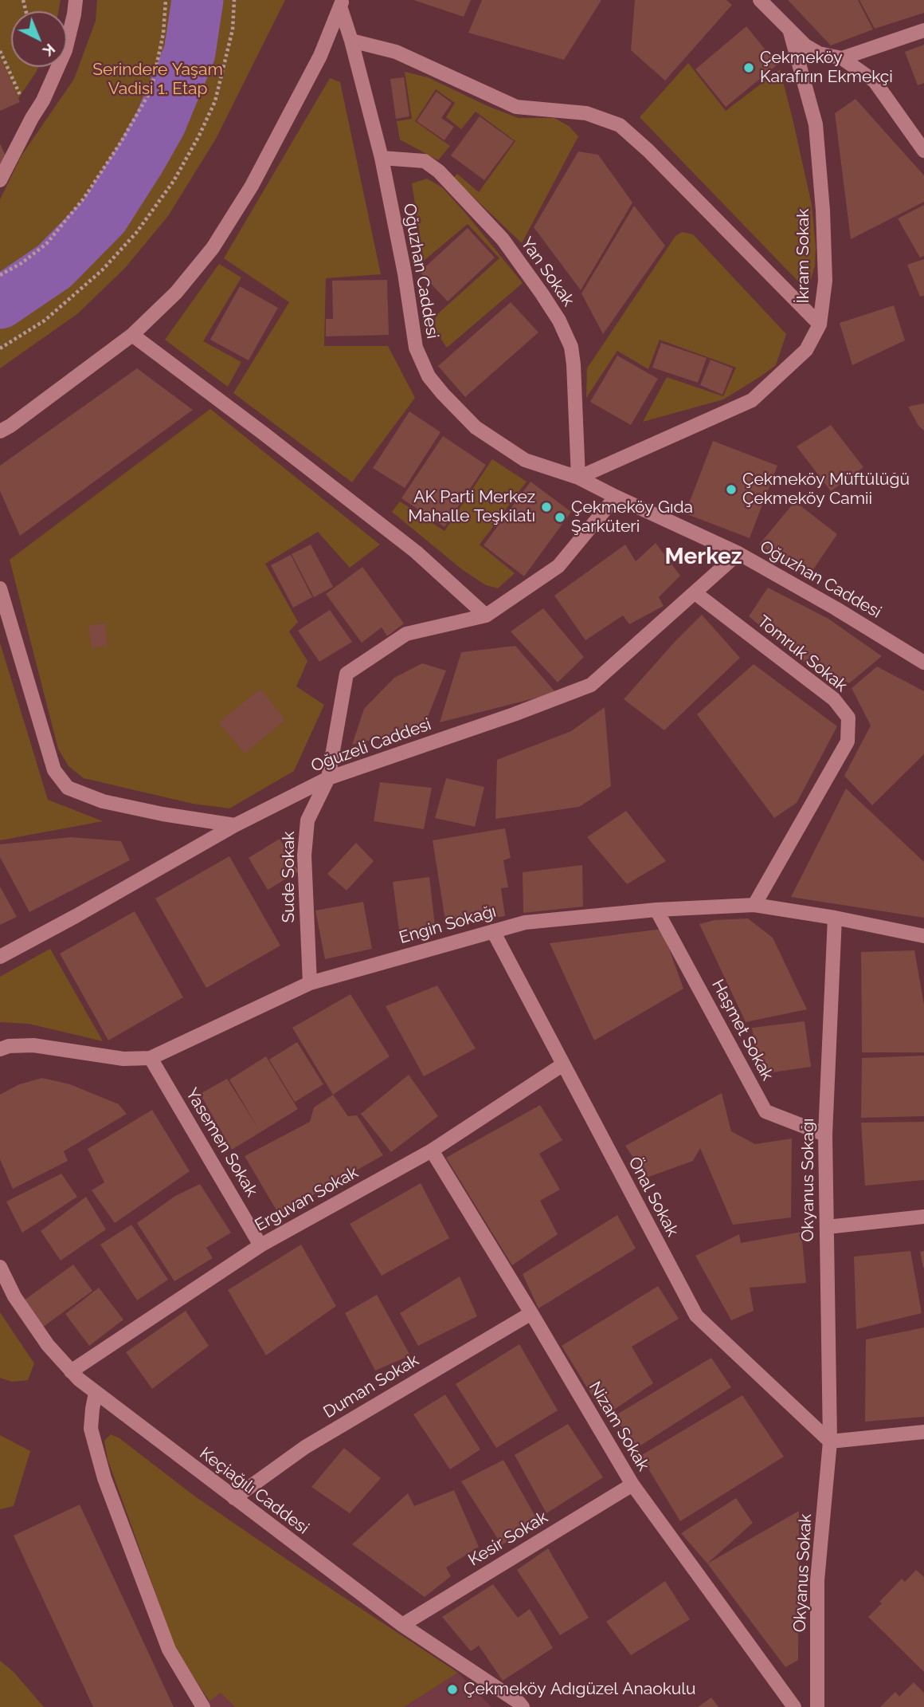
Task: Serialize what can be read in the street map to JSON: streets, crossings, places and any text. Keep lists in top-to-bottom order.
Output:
{
  "streets": {
    "street": [
      "İkram Sokak",
      "Oğuzhan Caddesi",
      "Yan Sokak",
      "Tomruk Sokak",
      "Oğuzeli Caddesi",
      "Sude Sokak",
      "Engin Sokağı",
      "Haşmet Sokak",
      "Yasemen Sokak",
      "Okyanus Sokağı",
      "Önal Sokak",
      "Erguvan Sokak",
      "Duman Sokak",
      "Nizam Sokak",
      "Keçiağılı Caddesi",
      "Kesir Sokak",
      "Okyanus Sokak"
    ]
  },
  "crossings": [
    ["İkram Sokak", "Oğuzhan Caddesi"],
    ["İkram Sokak", "Yan Sokak"],
    ["Oğuzhan Caddesi", "Yan Sokak"],
    ["Oğuzhan Caddesi", "Oğuzeli Caddesi"],
    ["Oğuzhan Caddesi", "Sude Sokak"],
    ["Tomruk Sokak", "Oğuzeli Caddesi"],
    ["Tomruk Sokak", "Engin Sokağı"],
    ["Oğuzeli Caddesi", "Sude Sokak"],
    ["Sude Sokak", "Engin Sokağı"],
    ["Engin Sokağı", "Haşmet Sokak"],
    ["Engin Sokağı", "Yasemen Sokak"],
    ["Engin Sokağı", "Okyanus Sokağı"],
    ["Engin Sokağı", "Önal Sokak"],
    ["Haşmet Sokak", "Okyanus Sokağı"],
    ["Yasemen Sokak", "Erguvan Sokak"],
    ["Okyanus Sokağı", "Önal Sokak"],
    ["Okyanus Sokağı", "Okyanus Sokak"],
    ["Önal Sokak", "Erguvan Sokak"],
    ["Önal Sokak", "Okyanus Sokak"],
    ["Erguvan Sokak", "Nizam Sokak"],
    ["Erguvan Sokak", "Keçiağılı Caddesi"],
    ["Duman Sokak", "Nizam Sokak"],
    ["Duman Sokak", "Keçiağılı Caddesi"],
    ["Nizam Sokak", "Kesir Sokak"],
    ["Keçiağılı Caddesi", "Kesir Sokak"]
  ],
  "districts": ["Merkez"],
  "parks": ["Serindere Yaşam Vadisi 1. Etap"],
  "places": [
    "Çekmeköy Karafırın Ekmekçi",
    "Çekmeköy Müftülüğü Çekmeköy Camii",
    "AK Parti Merkez Mahalle Teşkilatı",
    "Çekmeköy Gıda Şarküteri",
    "Çekmeköy Adıgüzel Anaokulu"
  ],
  "north": "bottom right"
}
